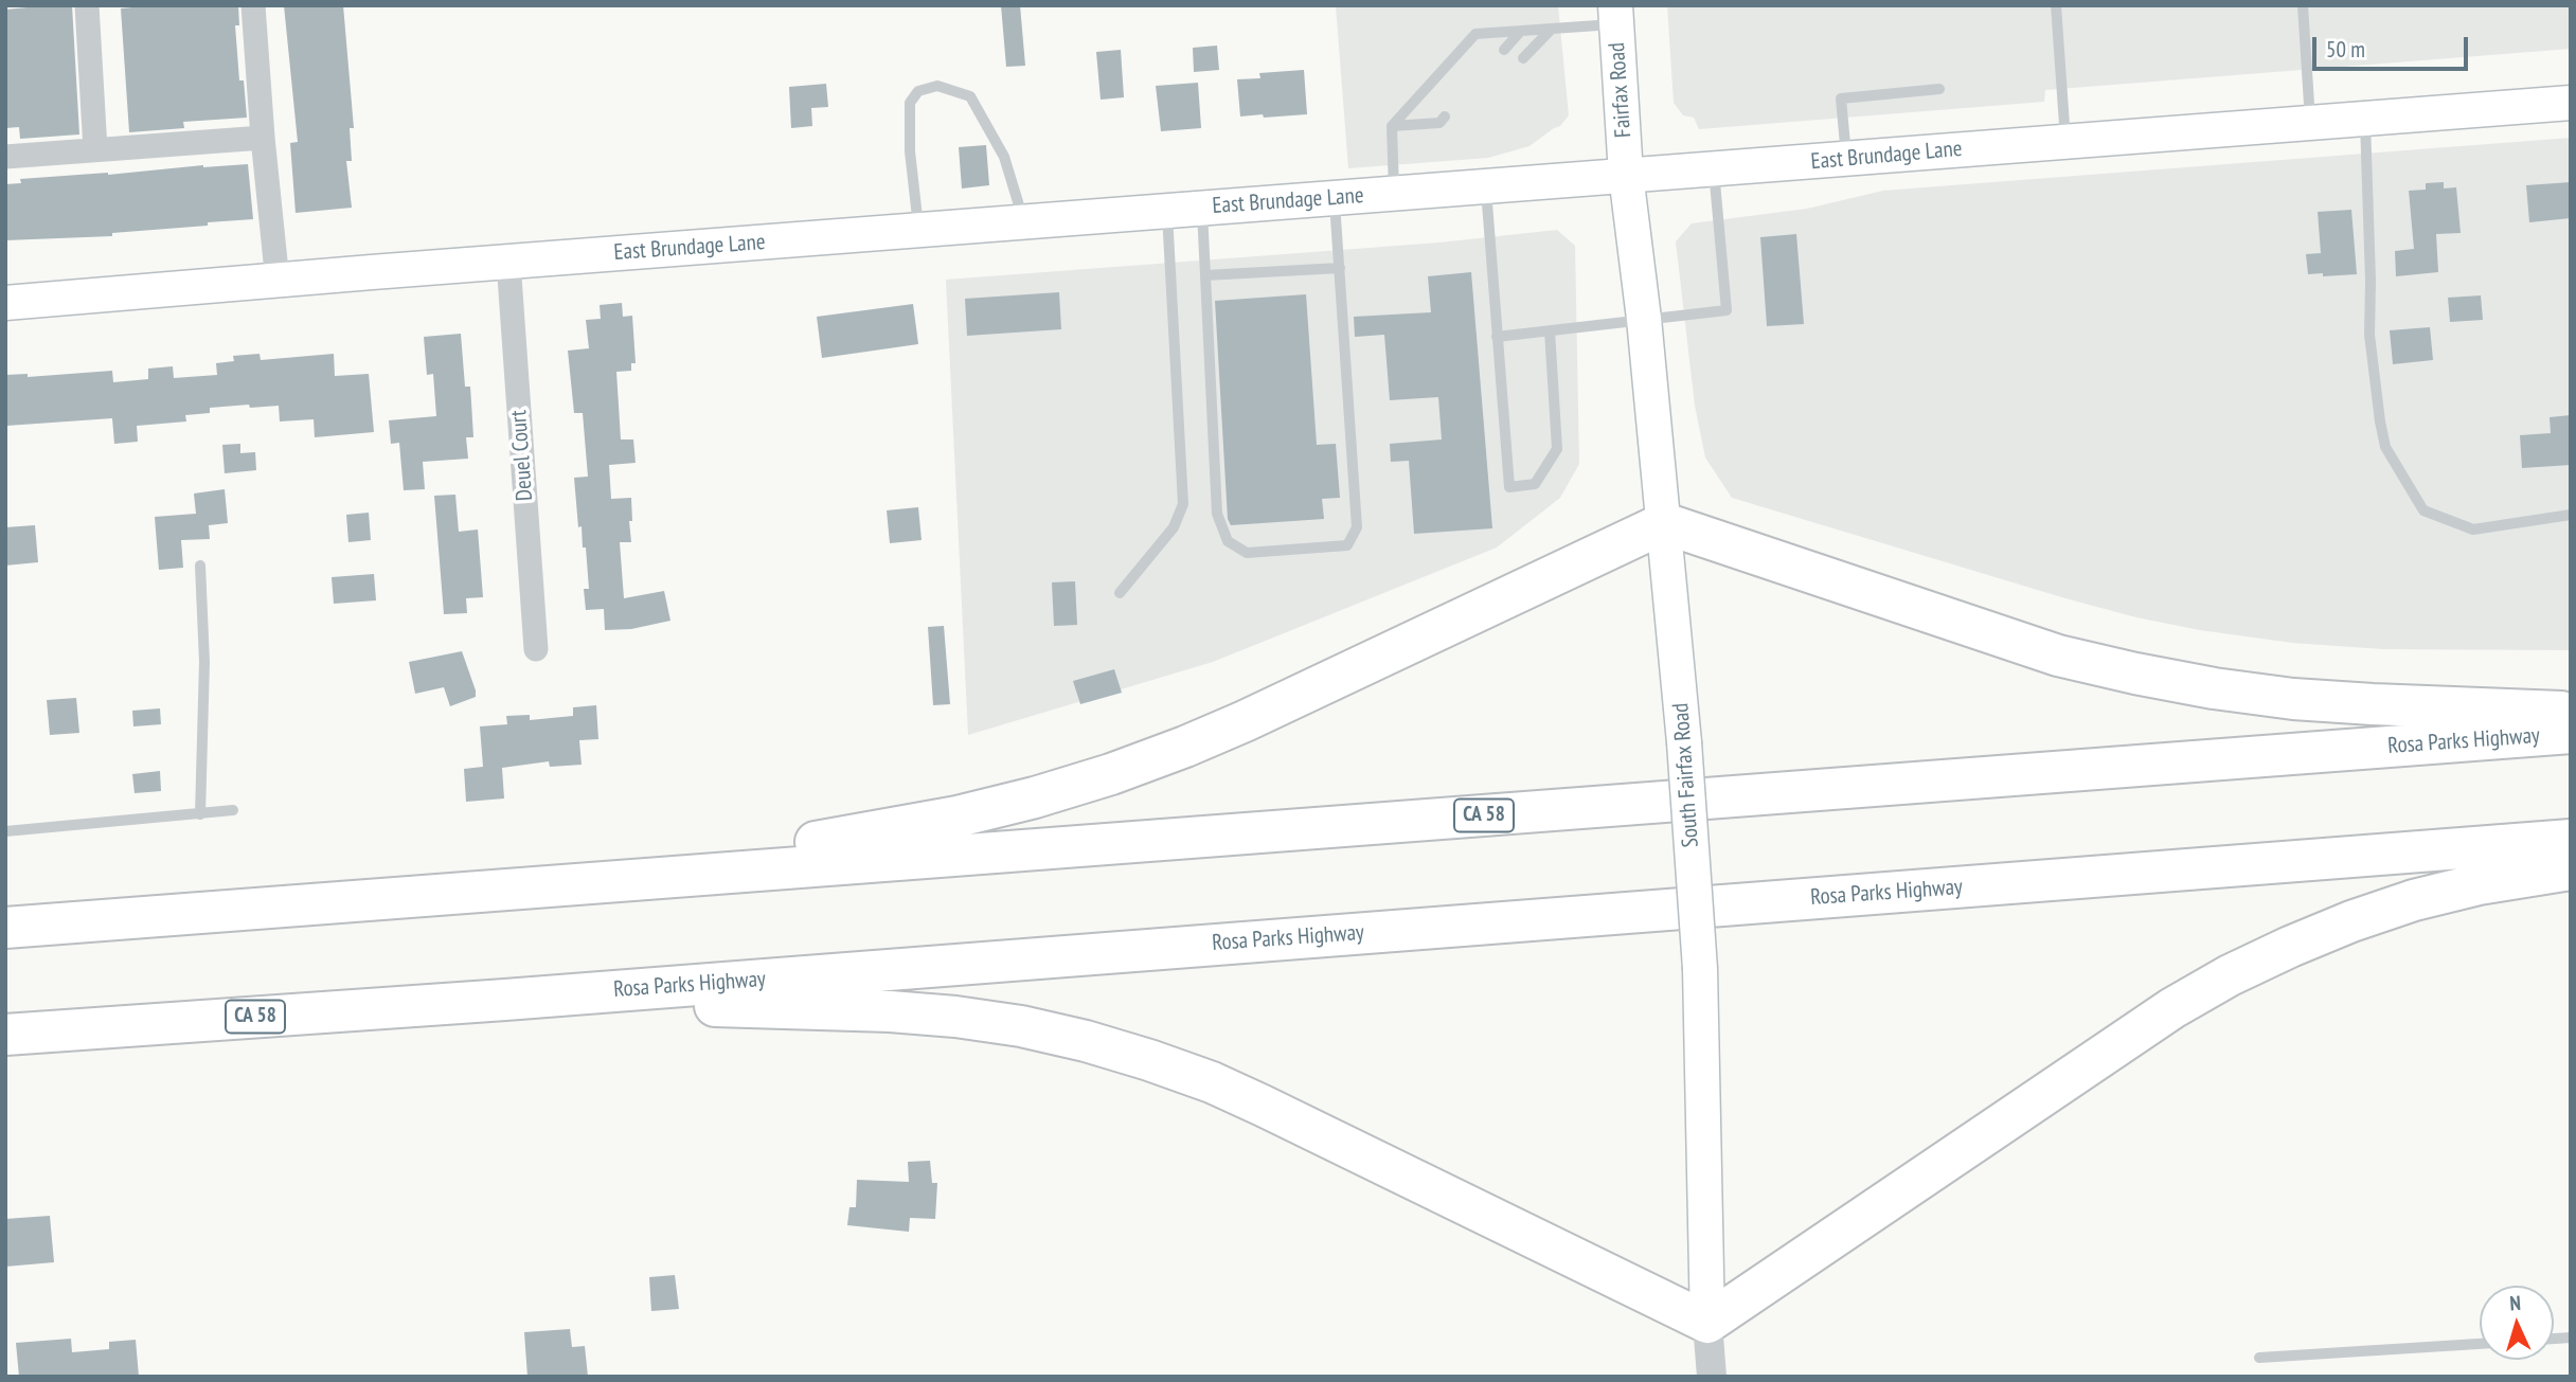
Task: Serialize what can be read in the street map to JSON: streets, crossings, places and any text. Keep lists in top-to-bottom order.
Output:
{
  "streets": {
    "highway": ["Rosa Parks Highway", "CA 58"],
    "main road": ["Fairfax Road", "East Brundage Lane", "South Fairfax Road"],
    "street": ["Deuel Court"]
  },
  "crossings": [
    ["Fairfax Road", "East Brundage Lane"],
    ["Fairfax Road", "South Fairfax Road"],
    ["East Brundage Lane", "Deuel Court"],
    ["East Brundage Lane", "South Fairfax Road"]
  ],
  "scale_bar": "50 m",
  "north": "top"
}
